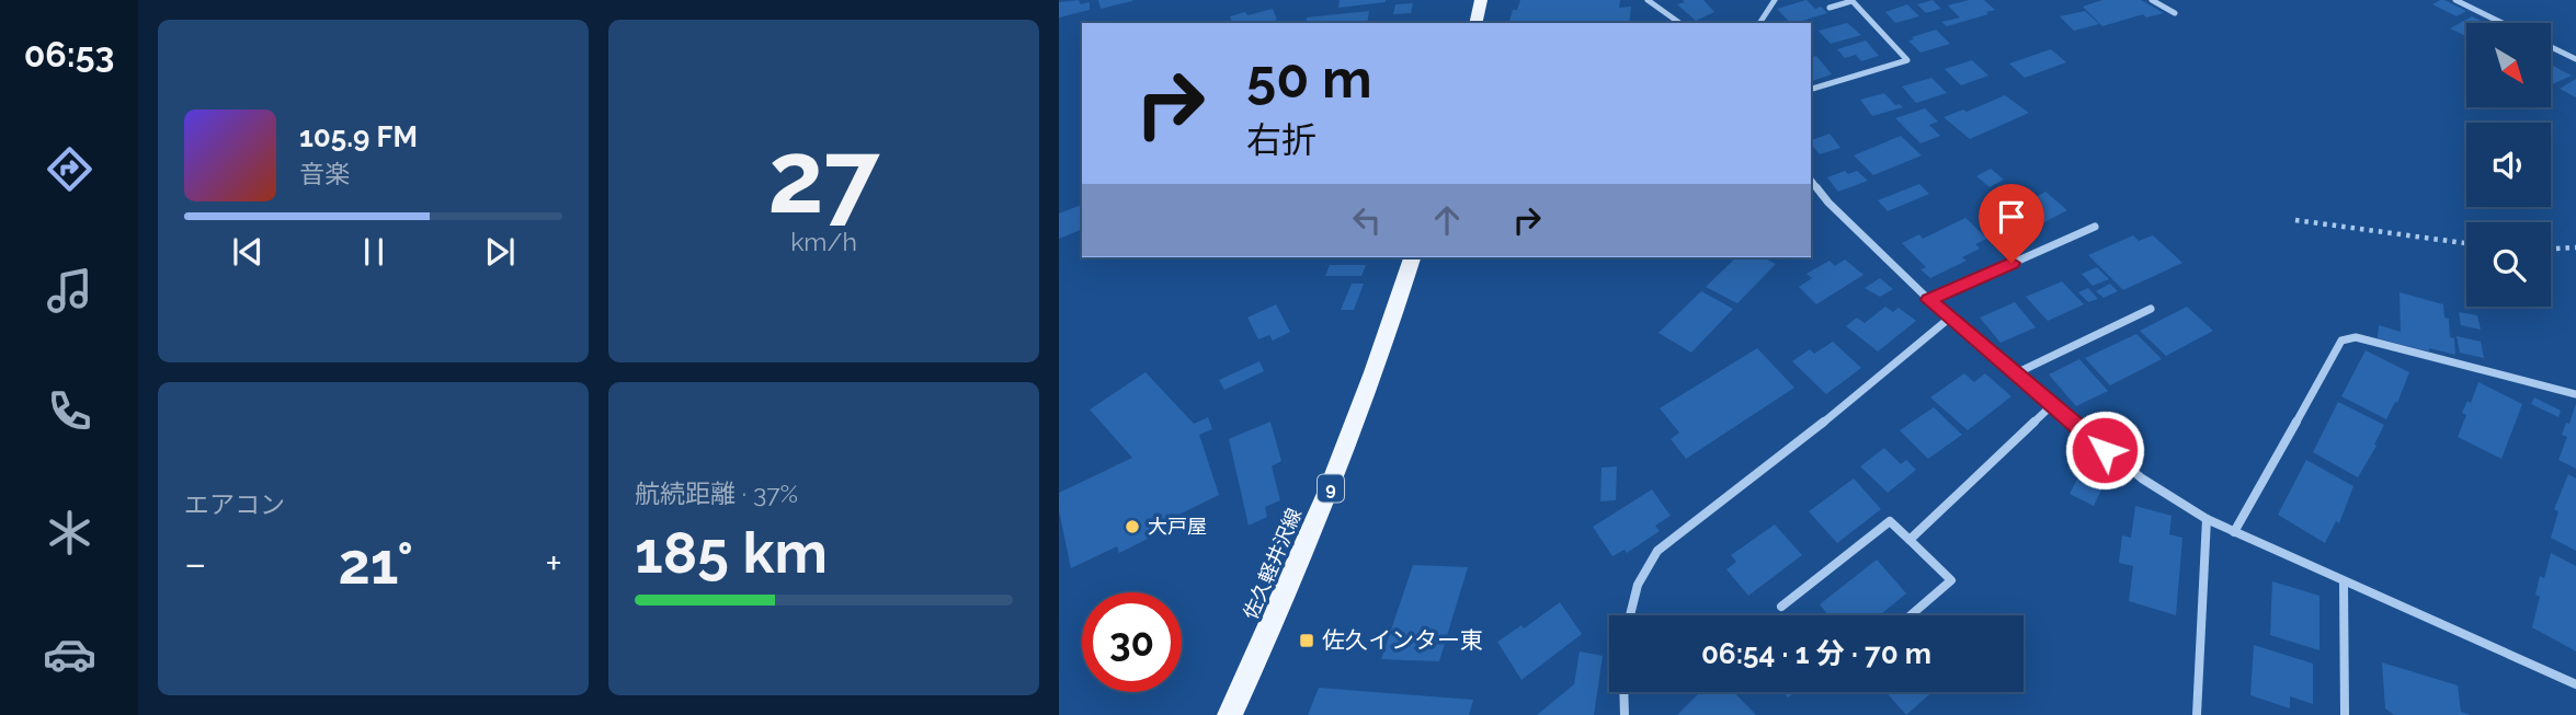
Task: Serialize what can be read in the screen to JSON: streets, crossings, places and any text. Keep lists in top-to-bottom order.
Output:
{
  "streets": {
    "main road": ["9", "佐久軽井沢線"]
  },
  "places": {
    "other": ["大戸屋"],
    "transit": ["佐久インター東"]
  },
  "north": "bottom right",
  "page": {
    "tabs": "06:53",
    "tile": [
      ["27", "km/h"],
      "エアコン",
      ["航続距離 · 37%", "185 km"]
    ],
    "turn": ["50 m", "右折"],
    "song": ["105.9 FM", "音楽"],
    "heat": ["−", "21°", "+"],
    "limit": "30",
    "trip": "06:54 · 1 分 · 70 m"
  }
}
